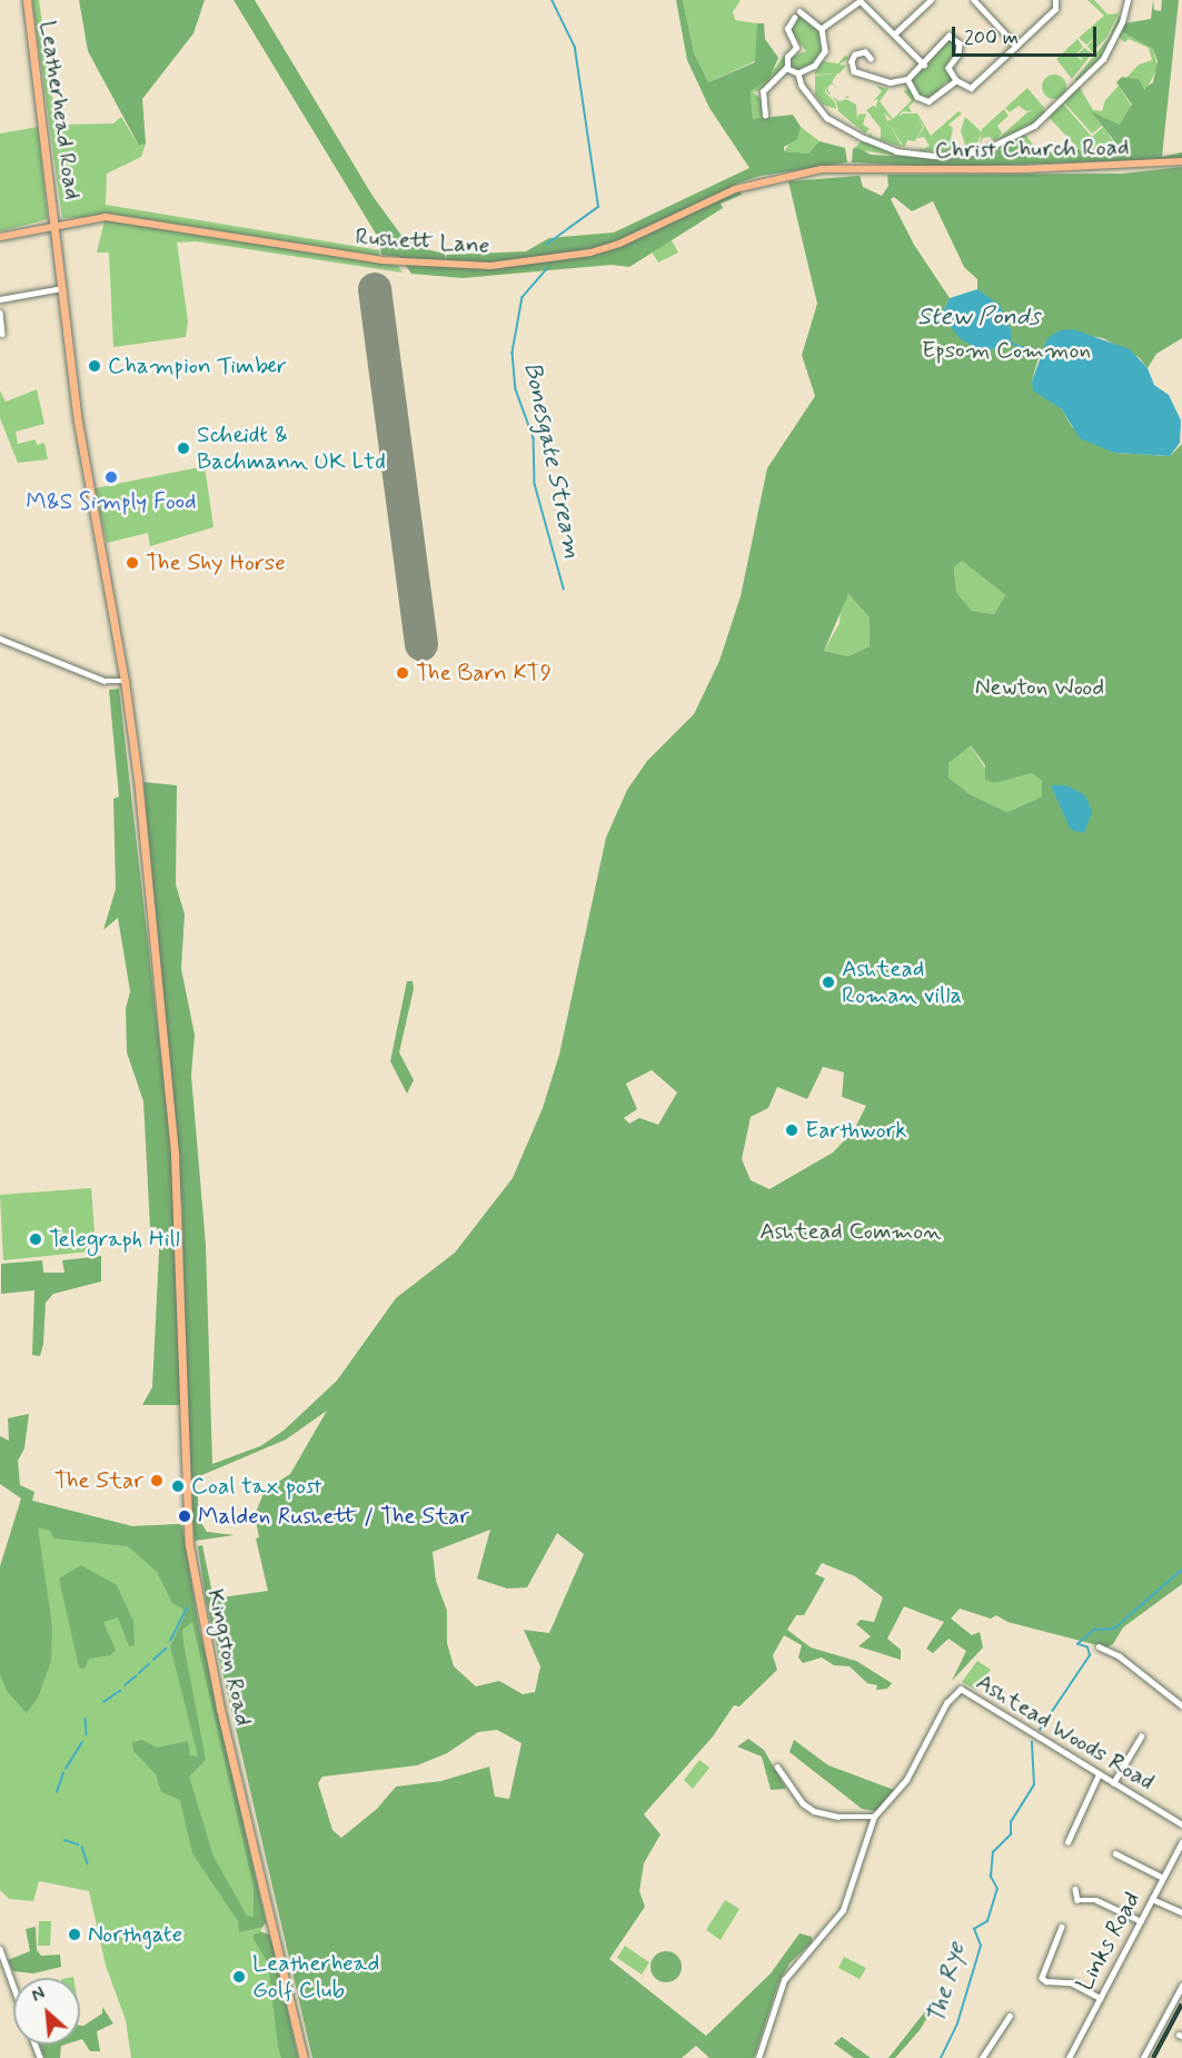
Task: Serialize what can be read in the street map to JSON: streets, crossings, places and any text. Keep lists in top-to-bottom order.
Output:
{
  "streets": {
    "highway": ["Leatherhead Road", "Kingston Road"],
    "main road": ["Christ Church Road", "Rushett Lane"],
    "street": ["Ashtead Woods Road", "Links Road"]
  },
  "crossings": [
    ["Leatherhead Road", "Rushett Lane"],
    ["Leatherhead Road", "Kingston Road"],
    ["Christ Church Road", "Rushett Lane"]
  ],
  "water": ["Stew Ponds", "Bonesgate Stream", "The Rye"],
  "parks": ["Epsom Common", "Newton Wood", "Ashtead Common"],
  "places": [
    "Champion Timber",
    "Scheidt & Bachmann UK Ltd",
    "M&S Simply Food",
    "The Shy Horse",
    "The Barn KT9",
    "Ashtead Roman villa",
    "Earthwork",
    "Telegraph Hill",
    "The Star",
    "Coal tax post",
    "Malden Rushett / The Star",
    "Northgate",
    "Leatherhead Golf Club"
  ],
  "scale_bar": "200 m",
  "north": "top left"
}
